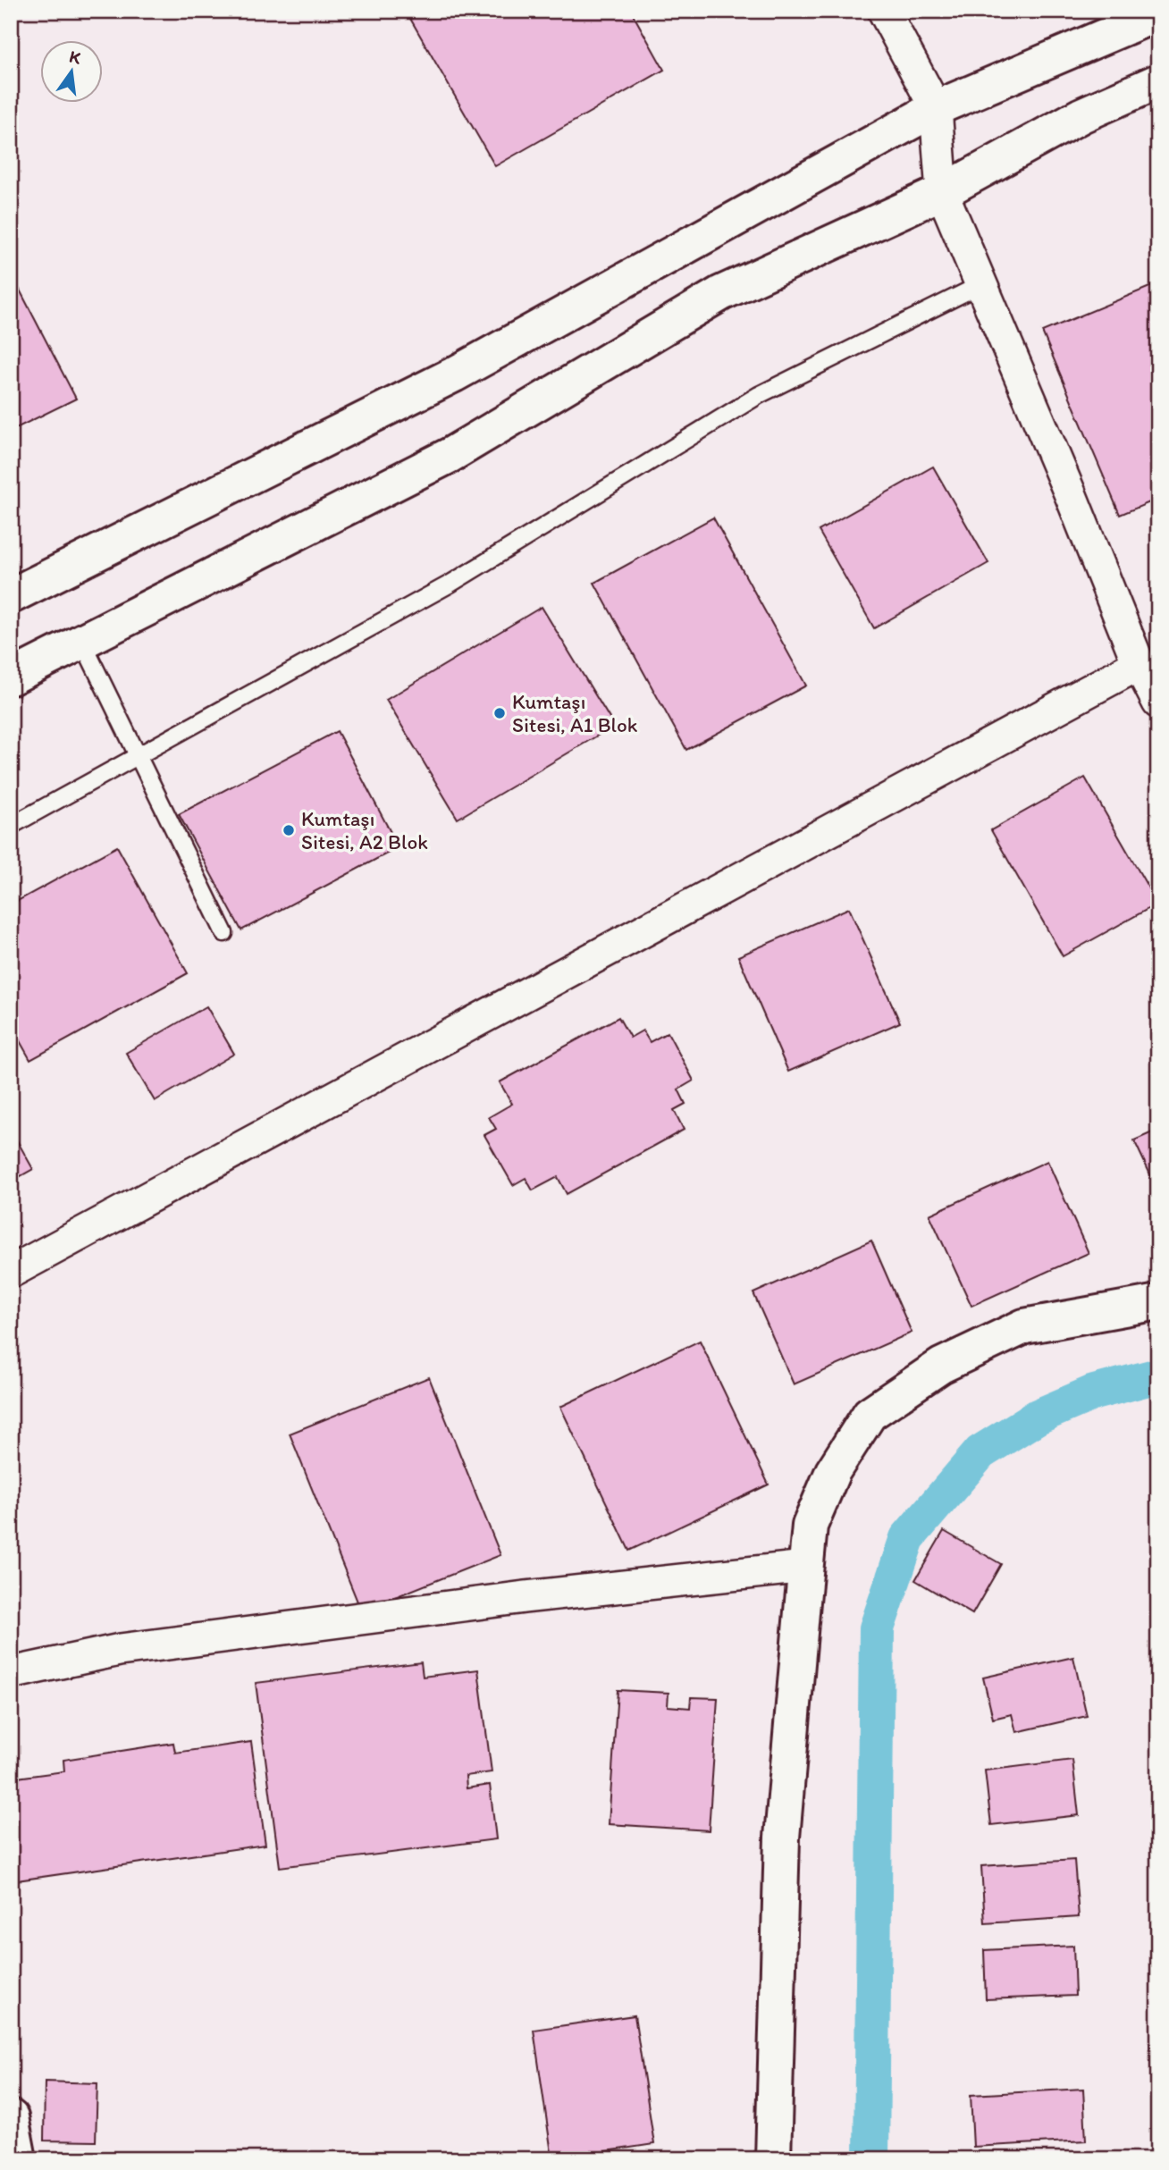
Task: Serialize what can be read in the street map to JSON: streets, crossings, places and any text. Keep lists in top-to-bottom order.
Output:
{
  "places": ["Kumtaşı Sitesi, A1 Blok", "Kumtaşı Sitesi, A2 Blok"],
  "north": "top"
}
